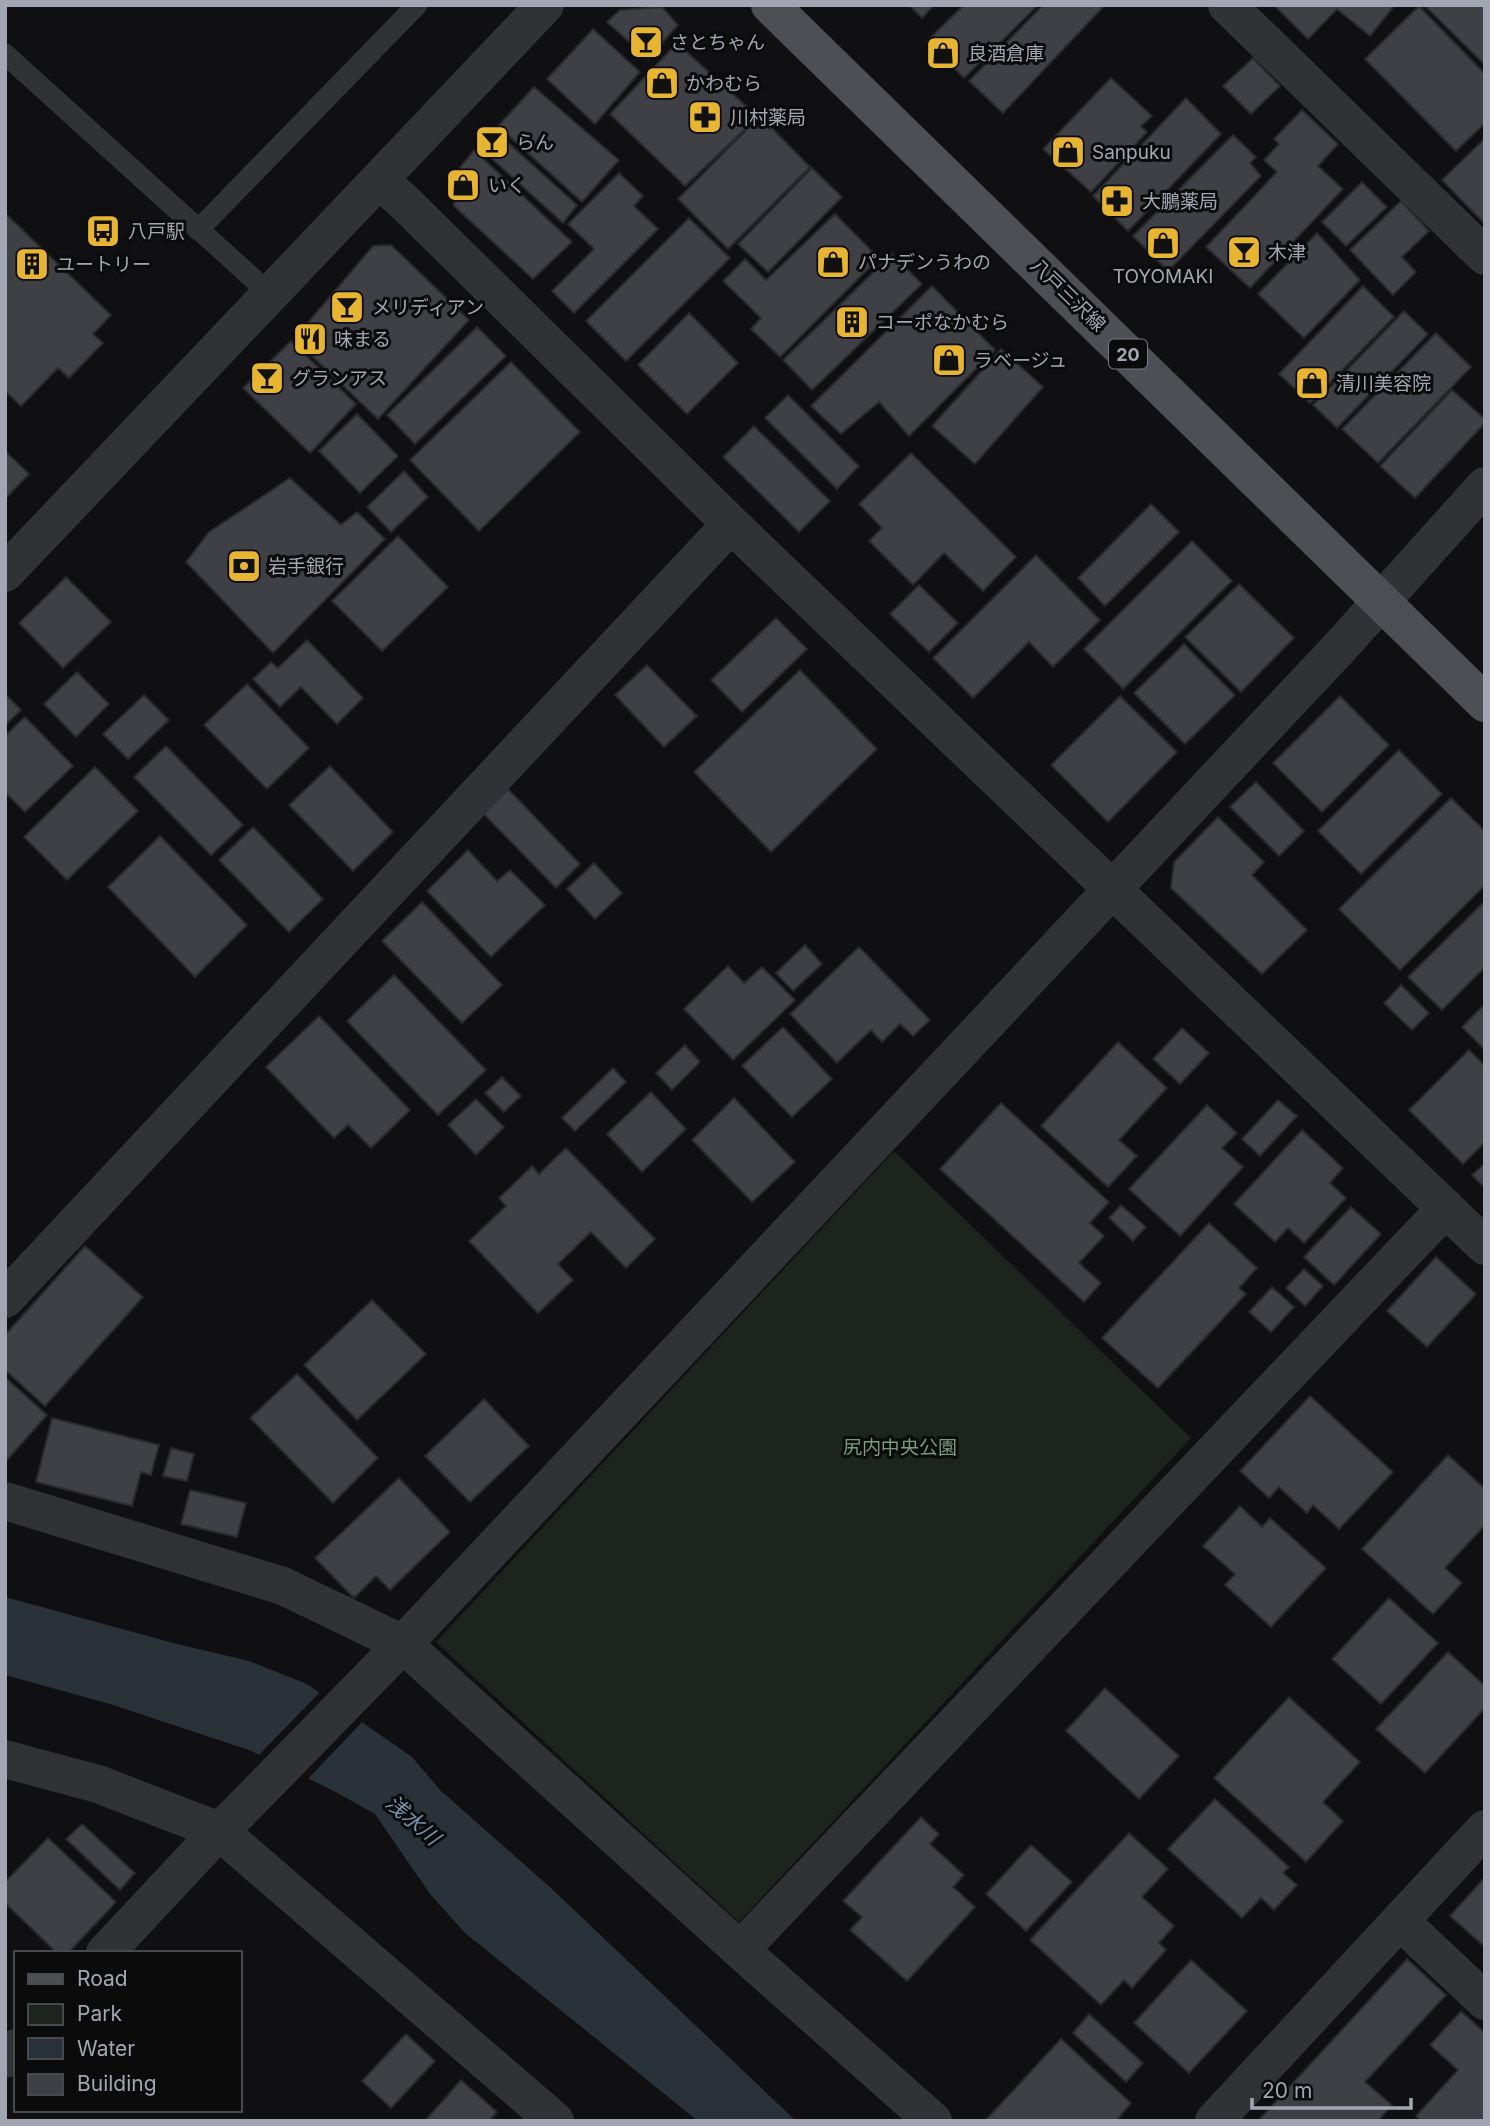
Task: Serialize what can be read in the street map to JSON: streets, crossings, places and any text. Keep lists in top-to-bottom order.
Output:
{
  "streets": {
    "main road": ["八戸三沢線", "20"]
  },
  "water": ["浅水川"],
  "parks": ["尻内中央公園"],
  "places": {
    "bar": [
      "さとちゃん",
      "らん",
      "木津",
      "メリディアン",
      "グランアス"
    ],
    "shop": [
      "良酒倉庫",
      "かわむら",
      "Sanpuku",
      "いく",
      "TOYOMAKI",
      "パナデンうわの",
      "ラベージュ",
      "清川美容院"
    ],
    "pharmacy": ["川村薬局", "大鵬薬局"],
    "bus stop": ["八戸駅"],
    "building": ["ユートリー", "コーポなかむら"],
    "restaurant": ["味まる"],
    "bank": ["岩手銀行"]
  },
  "legend": [
    "Road",
    "Park",
    "Water",
    "Building"
  ],
  "scale_bar": "20 m"
}
